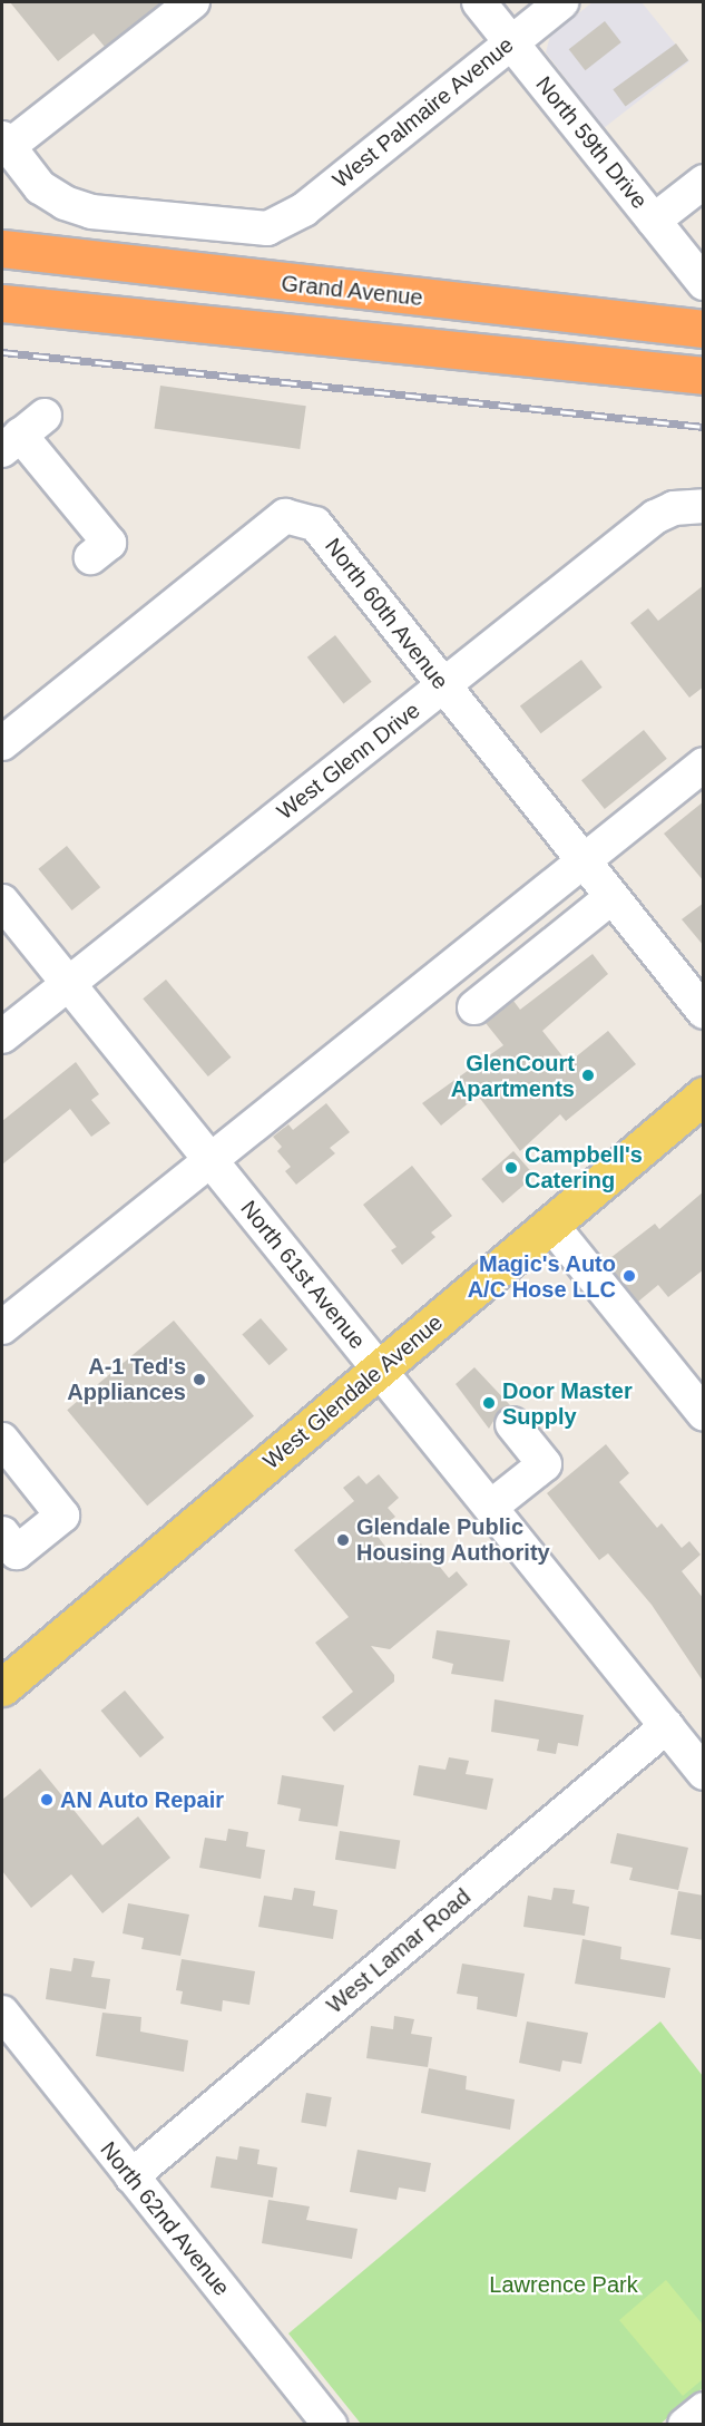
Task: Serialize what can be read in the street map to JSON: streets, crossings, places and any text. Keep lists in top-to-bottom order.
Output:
{
  "streets": {
    "highway": ["Grand Avenue"],
    "main road": ["West Glendale Avenue"],
    "street": [
      "West Palmaire Avenue",
      "North 59th Drive",
      "North 60th Avenue",
      "West Glenn Drive",
      "North 61st Avenue",
      "West Lamar Road",
      "North 62nd Avenue"
    ]
  },
  "crossings": [
    ["West Palmaire Avenue", "North 59th Drive"],
    ["North 60th Avenue", "West Glenn Drive"],
    ["West Glenn Drive", "North 61st Avenue"],
    ["North 61st Avenue", "West Glendale Avenue"],
    ["North 61st Avenue", "West Lamar Road"],
    ["West Lamar Road", "North 62nd Avenue"]
  ],
  "parks": ["Lawrence Park"],
  "places": [
    "GlenCourt Apartments",
    "Campbell's Catering",
    "Magic's Auto A/C Hose LLC",
    "A-1 Ted's Appliances",
    "Door Master Supply",
    "Glendale Public Housing Authority",
    "AN Auto Repair"
  ]
}
